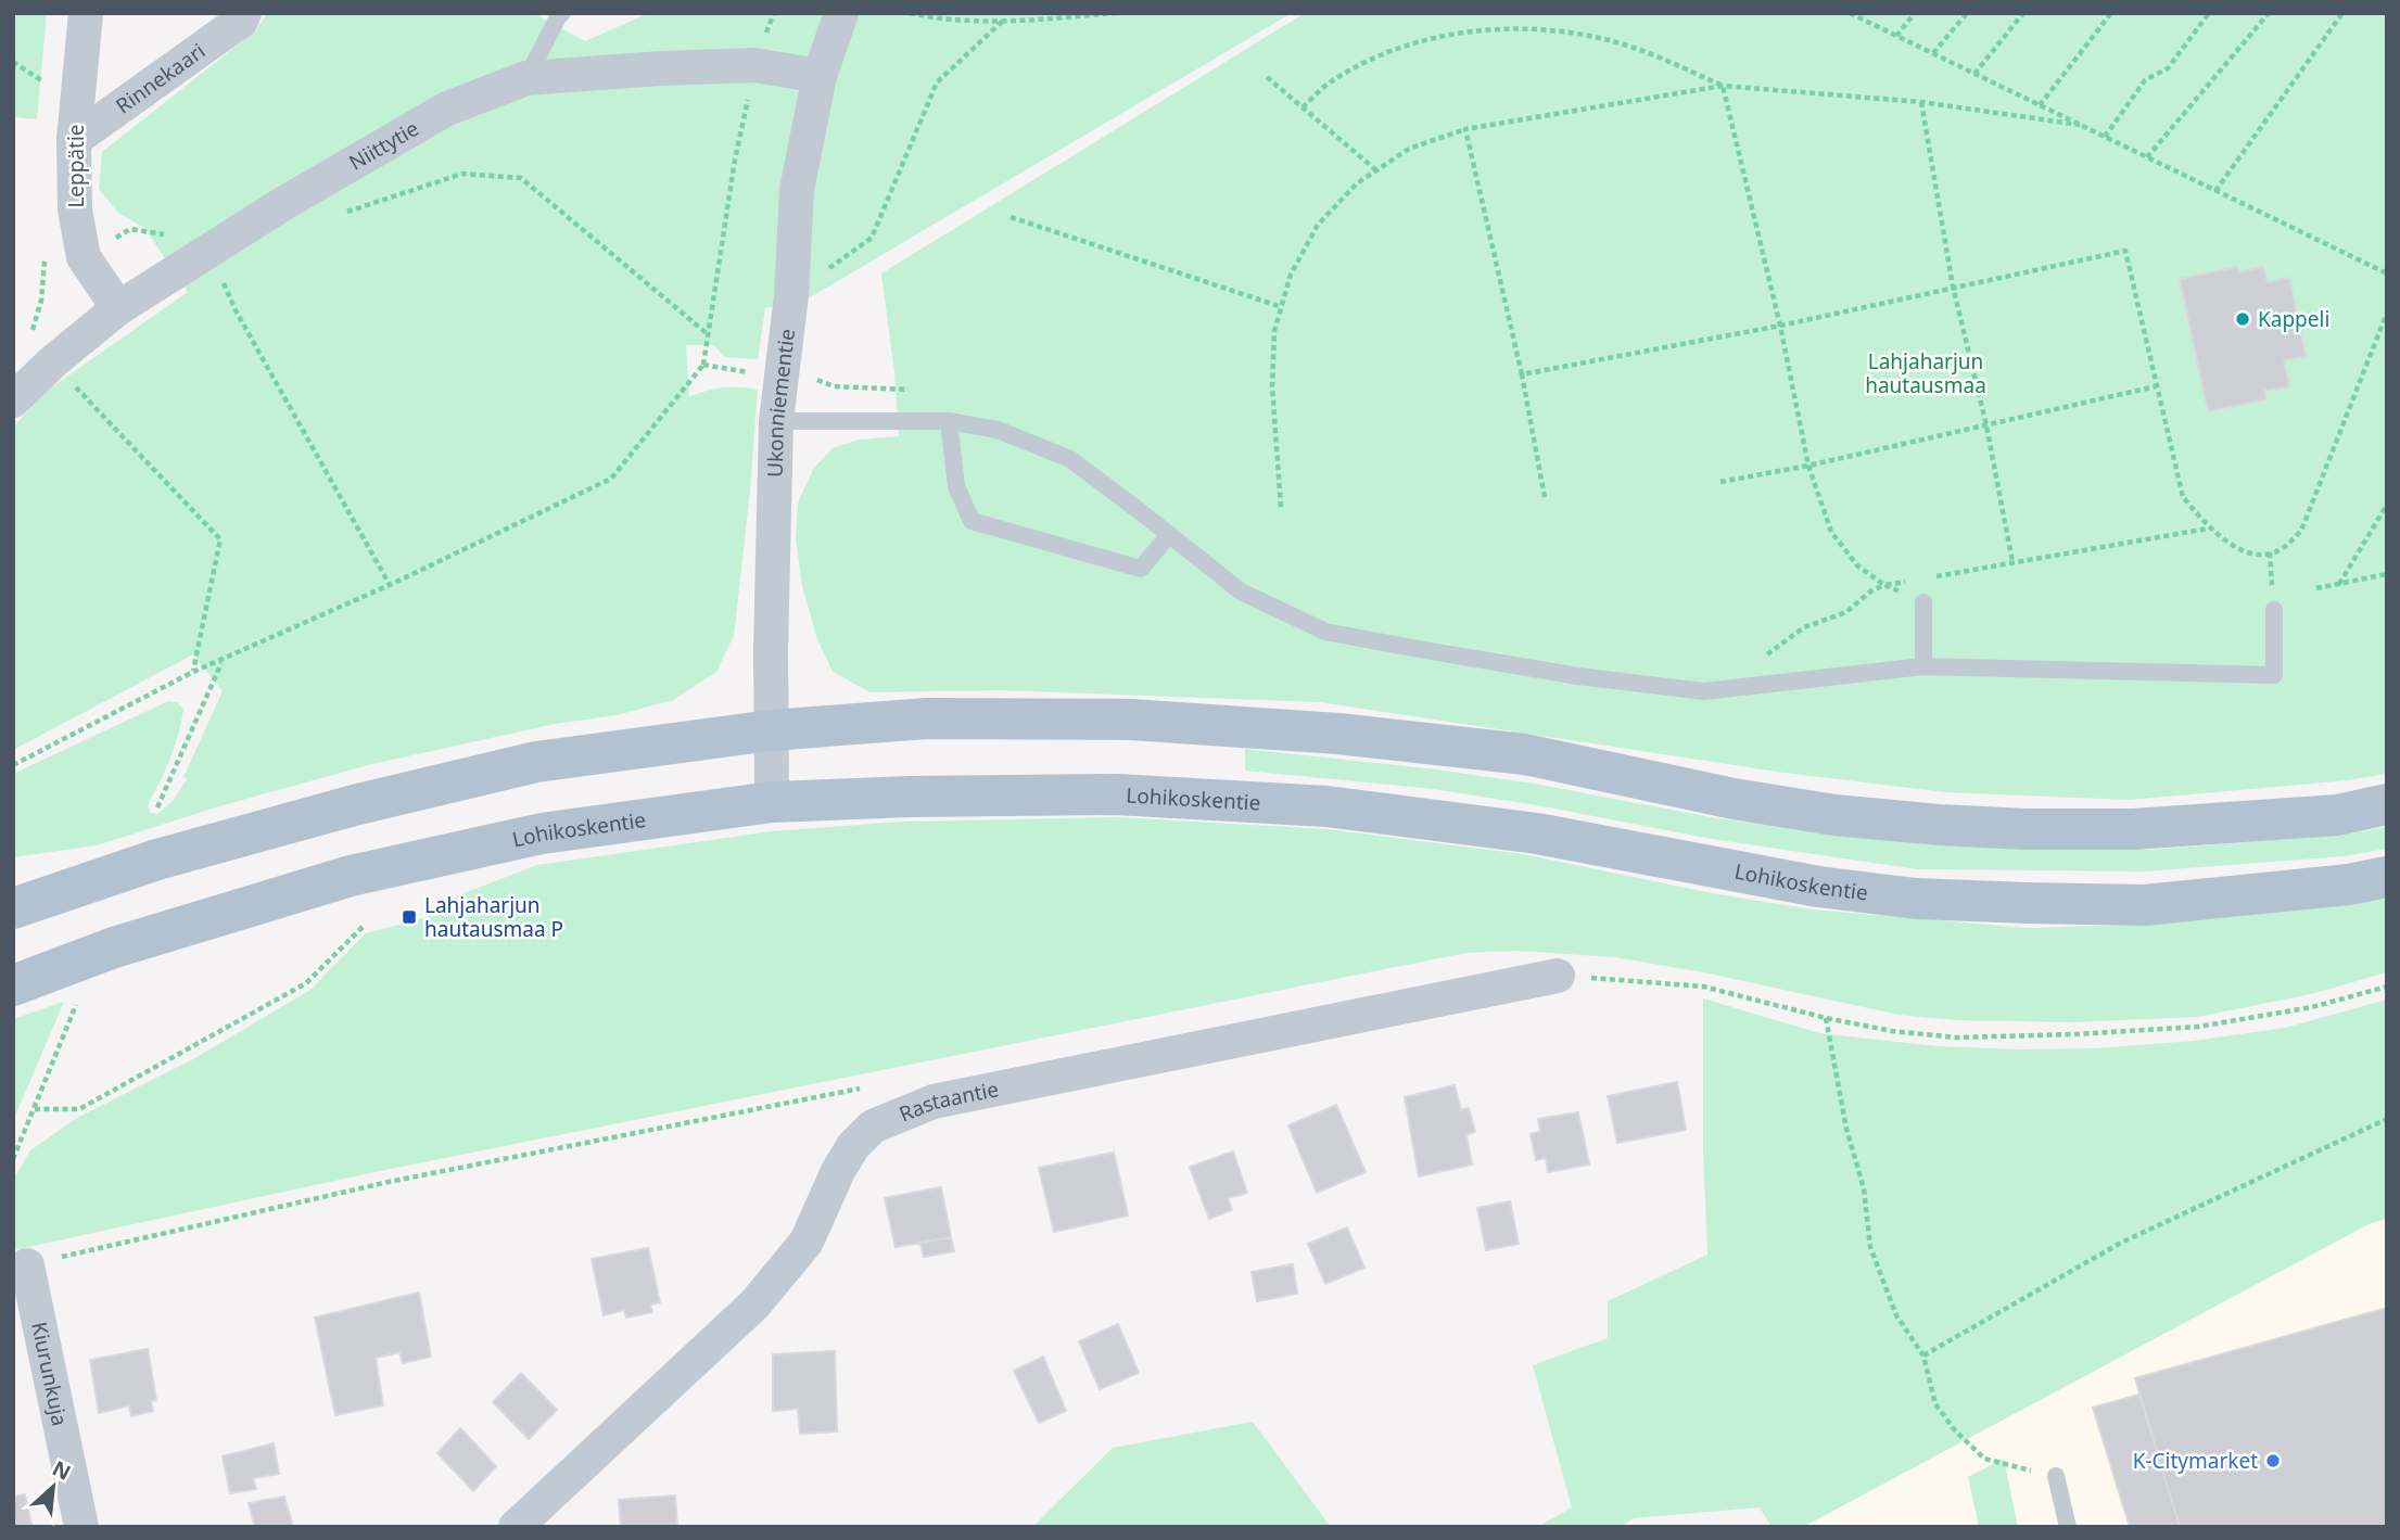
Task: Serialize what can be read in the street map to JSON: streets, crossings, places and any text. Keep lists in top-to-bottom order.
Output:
{
  "streets": {
    "main road": ["Lohikoskentie"],
    "street": [
      "Rinnekaari",
      "Niittytie",
      "Leppätie",
      "Ukonniementie",
      "Rastaantie",
      "Kiurunkuja"
    ]
  },
  "crossings": [
    ["Rinnekaari", "Leppätie"],
    ["Niittytie", "Leppätie"],
    ["Niittytie", "Ukonniementie"],
    ["Ukonniementie", "Lohikoskentie"]
  ],
  "parks": ["Lahjaharjun hautausmaa"],
  "places": {
    "other": ["Kappeli", "K-Citymarket"],
    "transit": ["Lahjaharjun hautausmaa P"]
  },
  "north": "top right"
}
